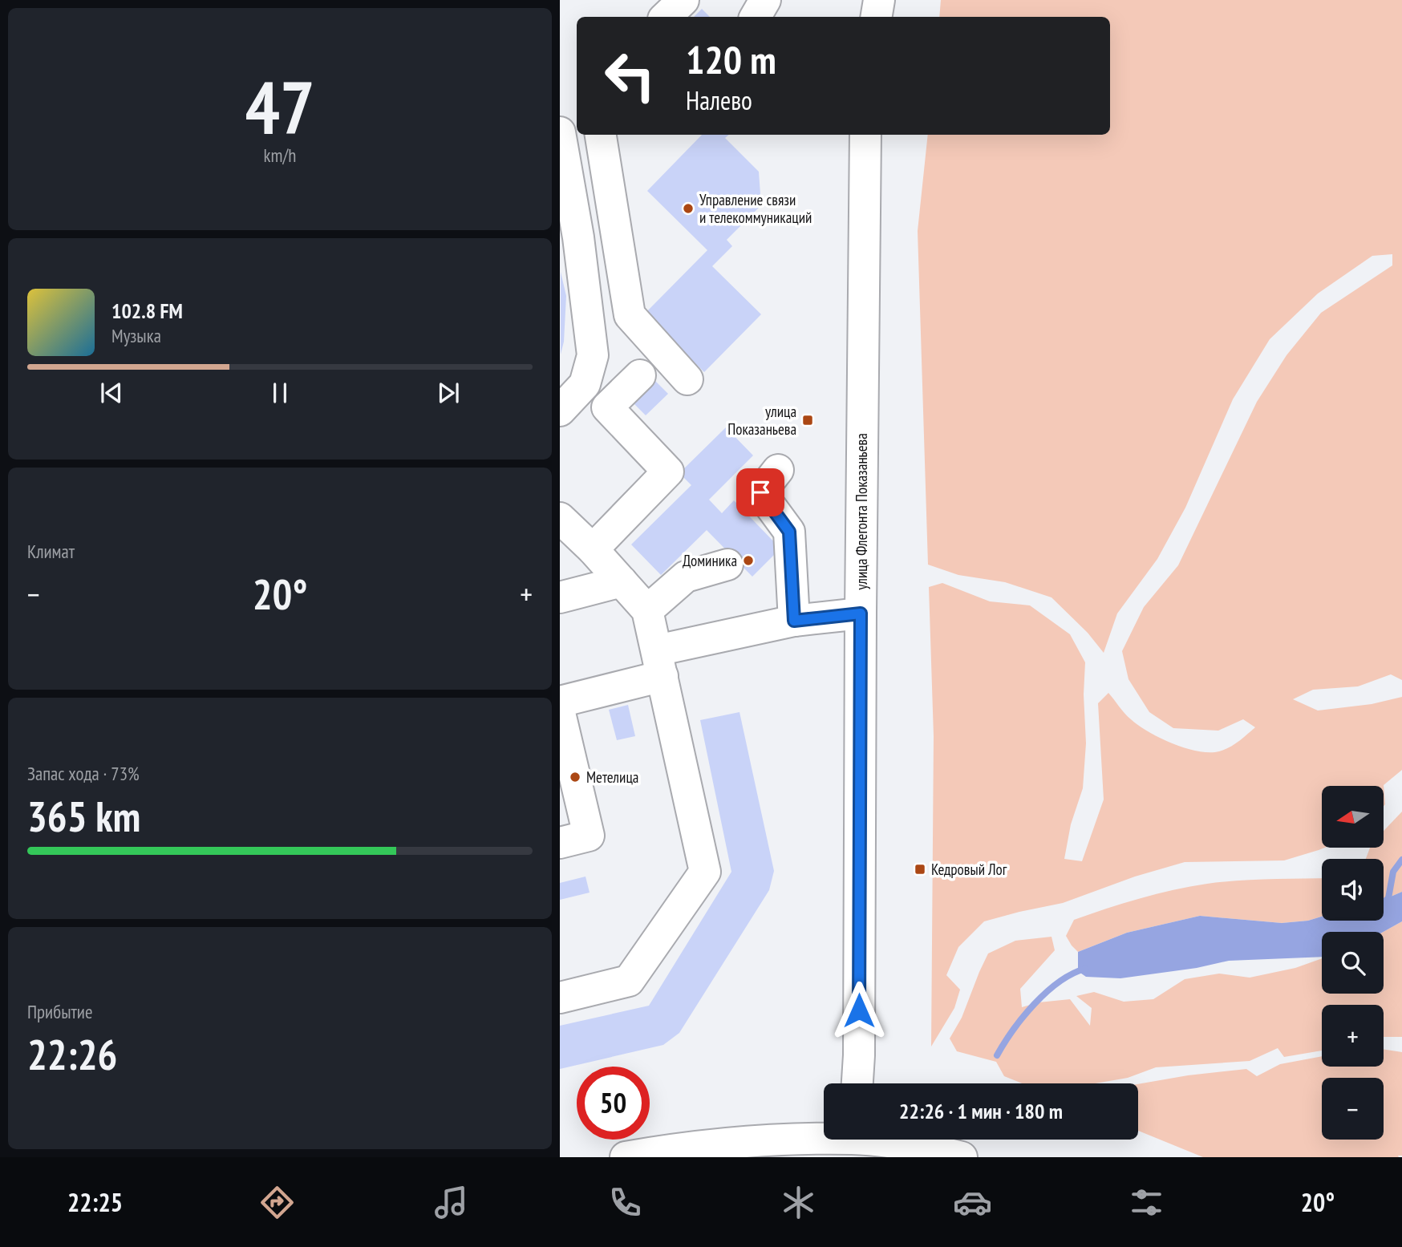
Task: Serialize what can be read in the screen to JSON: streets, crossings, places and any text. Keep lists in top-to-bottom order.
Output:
{
  "streets": {
    "main road": ["улица Флегонта Показаньева"]
  },
  "places": {
    "other": ["Управление связи и телекоммуникаций", "Доминика", "Метелица"],
    "transit": ["улица Показаньева", "Кедровый Лог"]
  },
  "north": "left",
  "page": {
    "tile": [
      ["47", "km/h"],
      "Климат",
      ["Запас хода · 73%", "365 km"],
      ["Прибытие", "22:26"]
    ],
    "turn": ["120 m", "Налево"],
    "song": ["102.8 FM", "Музыка"],
    "heat": ["−", "20°", "+"],
    "map_buttons": ["+", "−"],
    "limit": "50",
    "trip": "22:26 · 1 мин · 180 m",
    "tabs": ["22:25", "20°"]
  }
}
